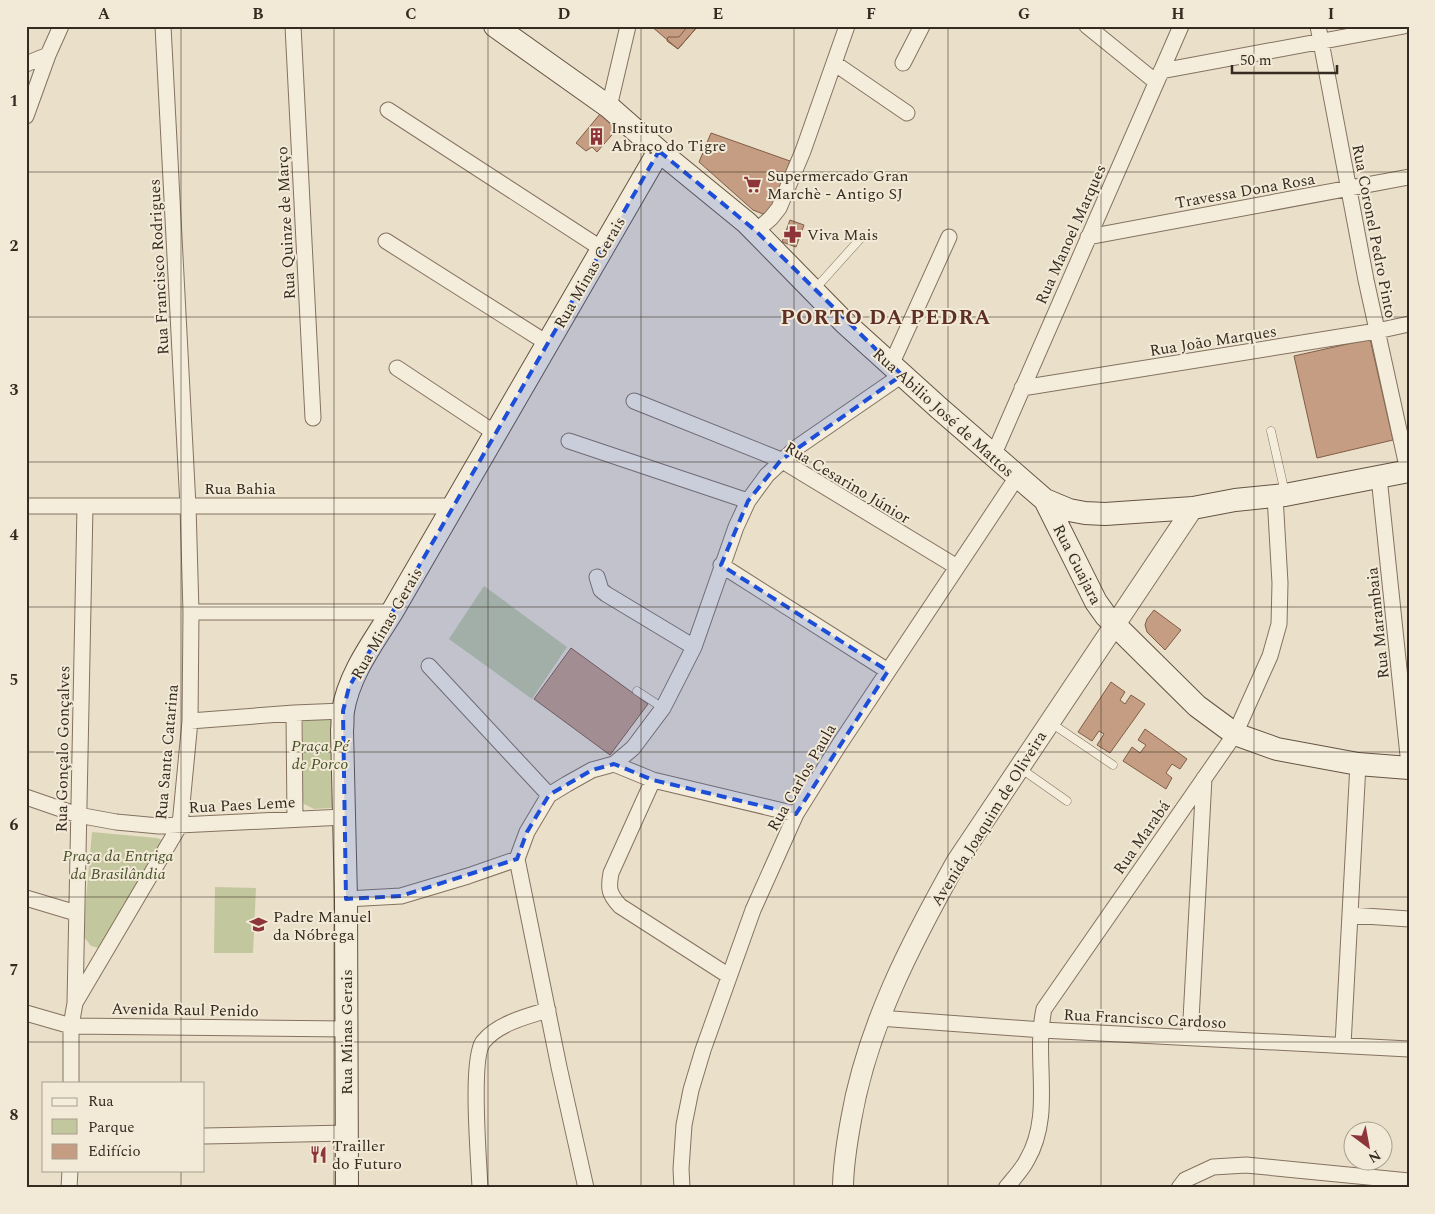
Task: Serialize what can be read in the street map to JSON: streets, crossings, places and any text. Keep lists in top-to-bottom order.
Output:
{
  "streets": {
    "main road": ["Rua Minas Gerais", "Rua Abilio José de Mattos", "Rua Guajara"],
    "street": [
      "Travessa Dona Rosa",
      "Rua Quinze de Março",
      "Rua Coronel Pedro Pinto",
      "Rua Manoel Marques",
      "Rua Francisco Rodrigues",
      "Rua João Marques",
      "Rua Cesarino Júnior",
      "Rua Bahia",
      "Rua Marambaia",
      "Rua Gonçalo Gonçalves",
      "Rua Santa Catarina",
      "Rua Carlos Paula",
      "Rua Paes Leme",
      "Avenida Joaquim de Oliveira",
      "Rua Marabá",
      "Avenida Raul Penido",
      "Rua Francisco Cardoso"
    ]
  },
  "crossings": [
    ["Travessa Dona Rosa", "Rua Coronel Pedro Pinto"],
    ["Travessa Dona Rosa", "Rua Manoel Marques"],
    ["Rua Coronel Pedro Pinto", "Rua João Marques"],
    ["Rua Coronel Pedro Pinto", "Rua Abilio José de Mattos"],
    ["Rua Manoel Marques", "Rua João Marques"],
    ["Rua Manoel Marques", "Rua Abilio José de Mattos"],
    ["Rua Francisco Rodrigues", "Rua Bahia"],
    ["Rua Francisco Rodrigues", "Rua Santa Catarina"],
    ["Rua Minas Gerais", "Rua Abilio José de Mattos"],
    ["Rua Minas Gerais", "Rua Bahia"],
    ["Rua Minas Gerais", "Rua Paes Leme"],
    ["Rua Minas Gerais", "Avenida Raul Penido"],
    ["Rua Abilio José de Mattos", "Rua Guajara"],
    ["Rua Abilio José de Mattos", "Rua Marambaia"],
    ["Rua Abilio José de Mattos", "Rua Carlos Paula"],
    ["Rua Abilio José de Mattos", "Avenida Joaquim de Oliveira"],
    ["Rua Abilio José de Mattos", "Rua Marabá"],
    ["Rua Cesarino Júnior", "Rua Carlos Paula"],
    ["Rua Bahia", "Rua Gonçalo Gonçalves"],
    ["Rua Bahia", "Rua Santa Catarina"],
    ["Rua Guajara", "Rua Marambaia"],
    ["Rua Guajara", "Avenida Joaquim de Oliveira"],
    ["Rua Guajara", "Rua Marabá"],
    ["Rua Gonçalo Gonçalves", "Rua Santa Catarina"],
    ["Rua Gonçalo Gonçalves", "Rua Paes Leme"],
    ["Rua Gonçalo Gonçalves", "Avenida Raul Penido"],
    ["Rua Santa Catarina", "Rua Paes Leme"],
    ["Avenida Joaquim de Oliveira", "Rua Francisco Cardoso"],
    ["Rua Marabá", "Rua Francisco Cardoso"]
  ],
  "districts": ["PORTO DA PEDRA"],
  "parks": ["Praça Pé de Porco", "Praça da Entriga da Brasilândia"],
  "places": {
    "building": ["Instituto Abraço do Tigre"],
    "supermarket": ["Supermercado Gran Marchè - Antigo SJ"],
    "pharmacy": ["Viva Mais"],
    "school or university": ["Padre Manuel da Nóbrega"],
    "restaurant": ["Trailler do Futuro"]
  },
  "legend": ["Rua", "Parque", "Edifício"],
  "scale_bar": "50 m",
  "north": "bottom right",
  "grid": {
    "columns": [
      "A",
      "B",
      "C",
      "D",
      "E",
      "F",
      "G",
      "H",
      "I"
    ],
    "rows": [
      "1",
      "2",
      "3",
      "4",
      "5",
      "6",
      "7",
      "8"
    ]
  }
}
